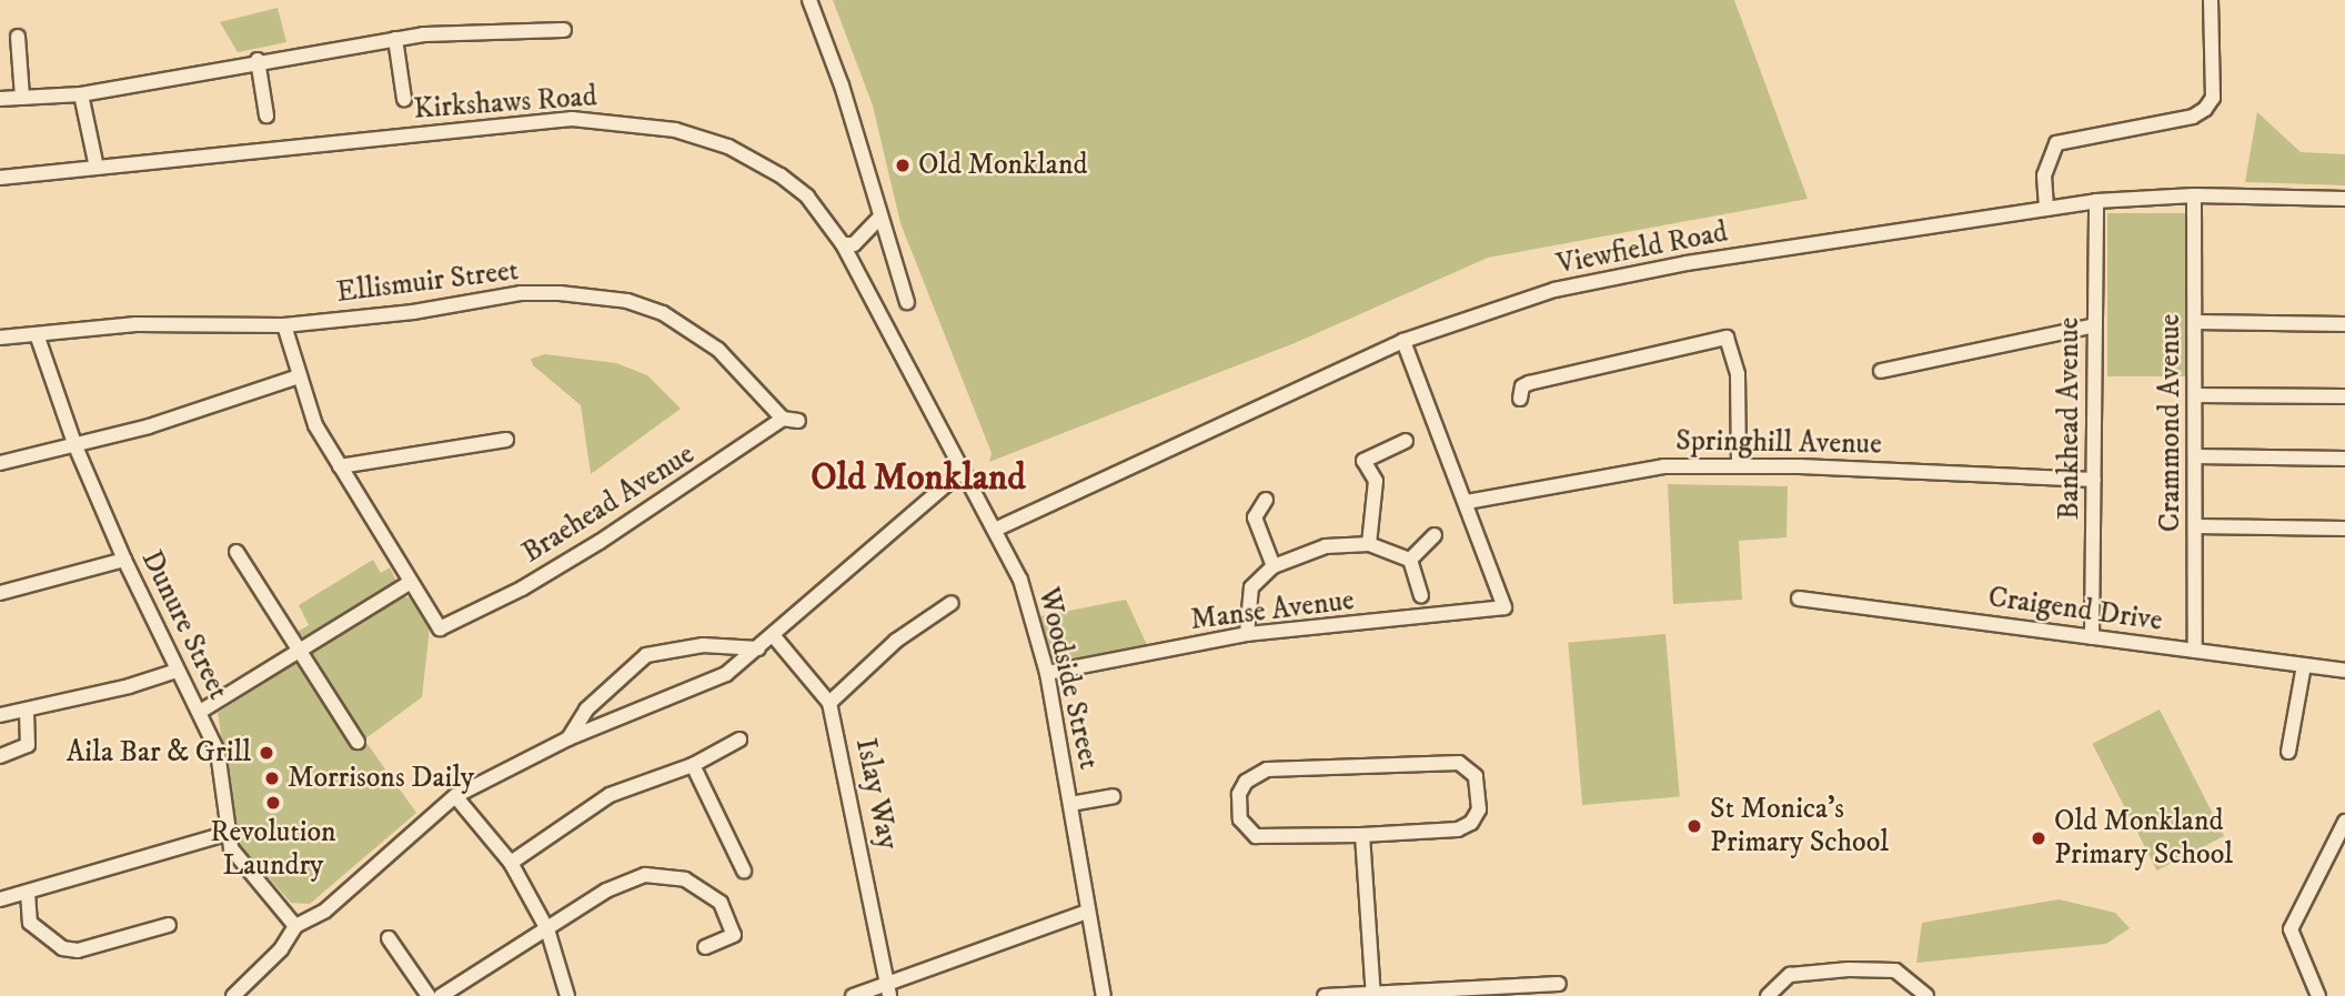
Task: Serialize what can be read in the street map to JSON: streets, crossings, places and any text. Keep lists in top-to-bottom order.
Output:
{
  "streets": {
    "street": [
      "Kirkshaws Road",
      "Viewfield Road",
      "Ellismuir Street",
      "Bankhead Avenue",
      "Crammond Avenue",
      "Springhill Avenue",
      "Braehead Avenue",
      "Craigend Drive",
      "Manse Avenue",
      "Dunure Street",
      "Woodside Street",
      "Islay Way"
    ]
  },
  "crossings": [
    ["Kirkshaws Road", "Woodside Street"],
    ["Viewfield Road", "Bankhead Avenue"],
    ["Viewfield Road", "Crammond Avenue"],
    ["Viewfield Road", "Woodside Street"],
    ["Ellismuir Street", "Braehead Avenue"],
    ["Ellismuir Street", "Dunure Street"],
    ["Bankhead Avenue", "Springhill Avenue"],
    ["Bankhead Avenue", "Craigend Drive"],
    ["Crammond Avenue", "Craigend Drive"],
    ["Springhill Avenue", "Manse Avenue"],
    ["Manse Avenue", "Woodside Street"]
  ],
  "districts": ["Old Monkland"],
  "places": [
    "Old Monkland",
    "Aila Bar & Grill",
    "Morrisons Daily",
    "Revolution Laundry",
    "St Monica's Primary School",
    "Old Monkland Primary School"
  ]
}
